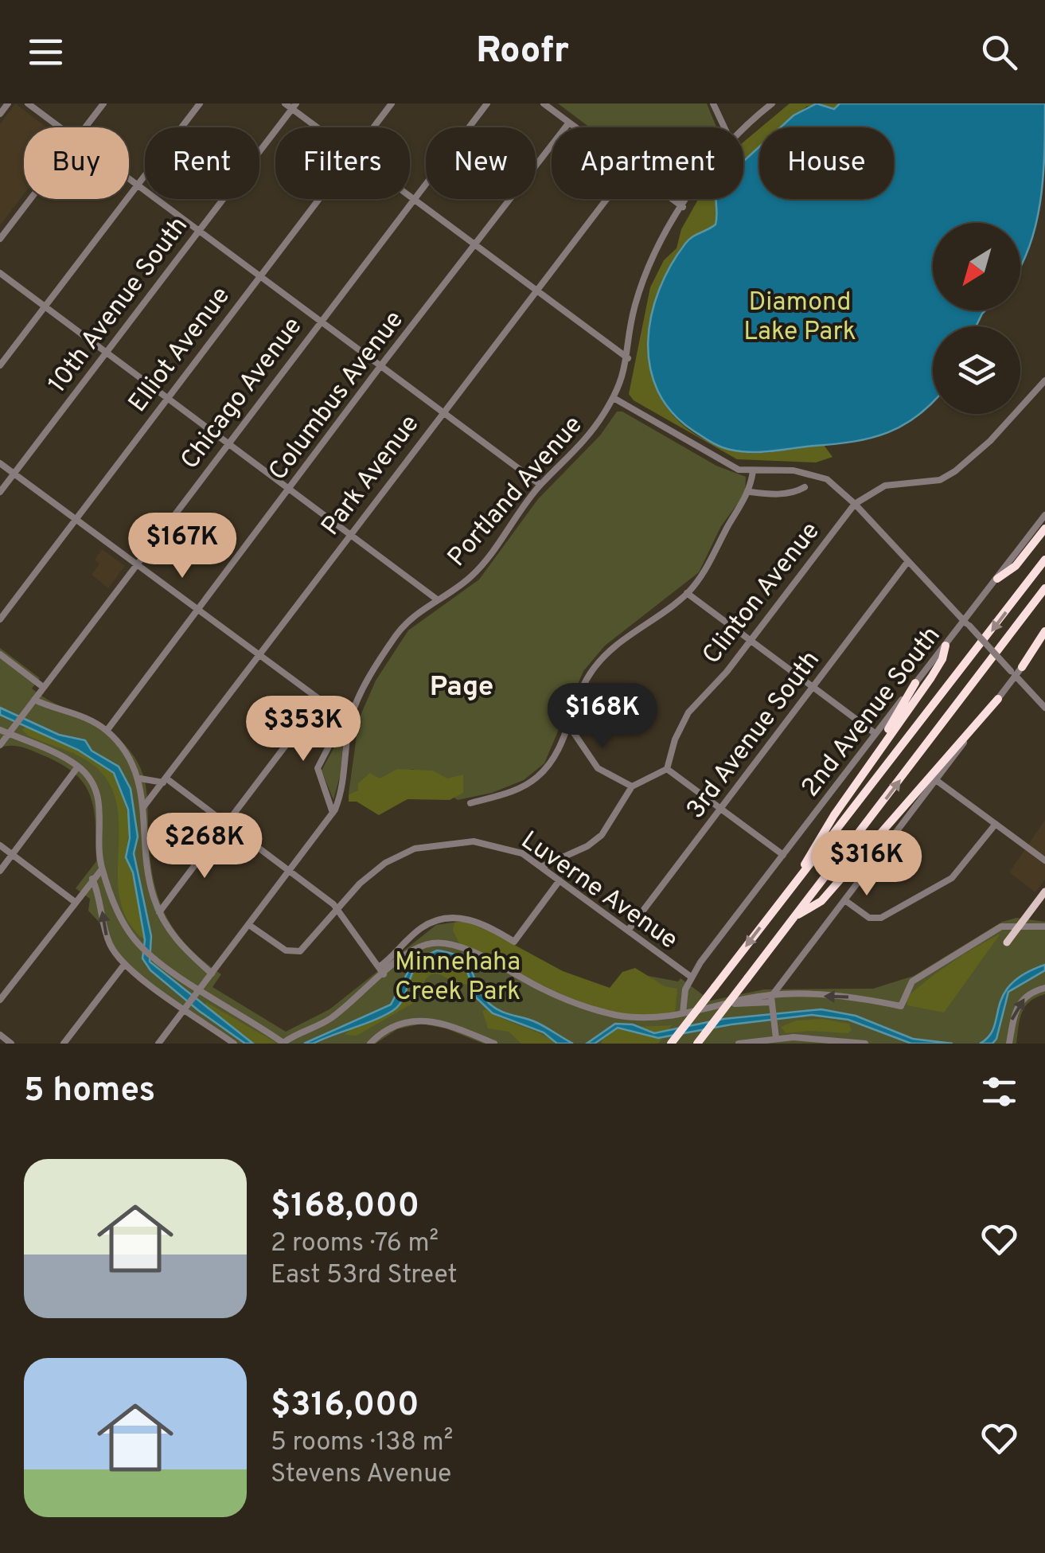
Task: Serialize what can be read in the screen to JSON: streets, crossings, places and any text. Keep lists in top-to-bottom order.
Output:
{
  "streets": {
    "street": [
      "10th Avenue South",
      "Elliot Avenue",
      "Chicago Avenue",
      "Columbus Avenue",
      "Park Avenue",
      "Portland Avenue",
      "Clinton Avenue",
      "2nd Avenue South",
      "3rd Avenue South",
      "Luverne Avenue"
    ]
  },
  "crossings": [
    ["Portland Avenue", "Luverne Avenue"],
    ["2nd Avenue South", "Luverne Avenue"],
    ["3rd Avenue South", "Luverne Avenue"]
  ],
  "districts": ["Page"],
  "parks": ["Diamond Lake Park", "Minnehaha Creek Park"],
  "north": "bottom left",
  "page": {
    "header": "Roofr",
    "chip": [
      "Buy",
      "Rent",
      "Filters",
      "New",
      "Apartment",
      "House"
    ],
    "price": [
      "$167K",
      "$168K",
      "$353K",
      "$268K",
      "$316K"
    ],
    "heading": "5 homes",
    "list": [
      {
        "name": "$168,000",
        "note": "2 rooms · 76 m² · East 53rd Street"
      },
      {
        "name": "$316,000",
        "note": "5 rooms · 138 m² · Stevens Avenue"
      }
    ]
  }
}
